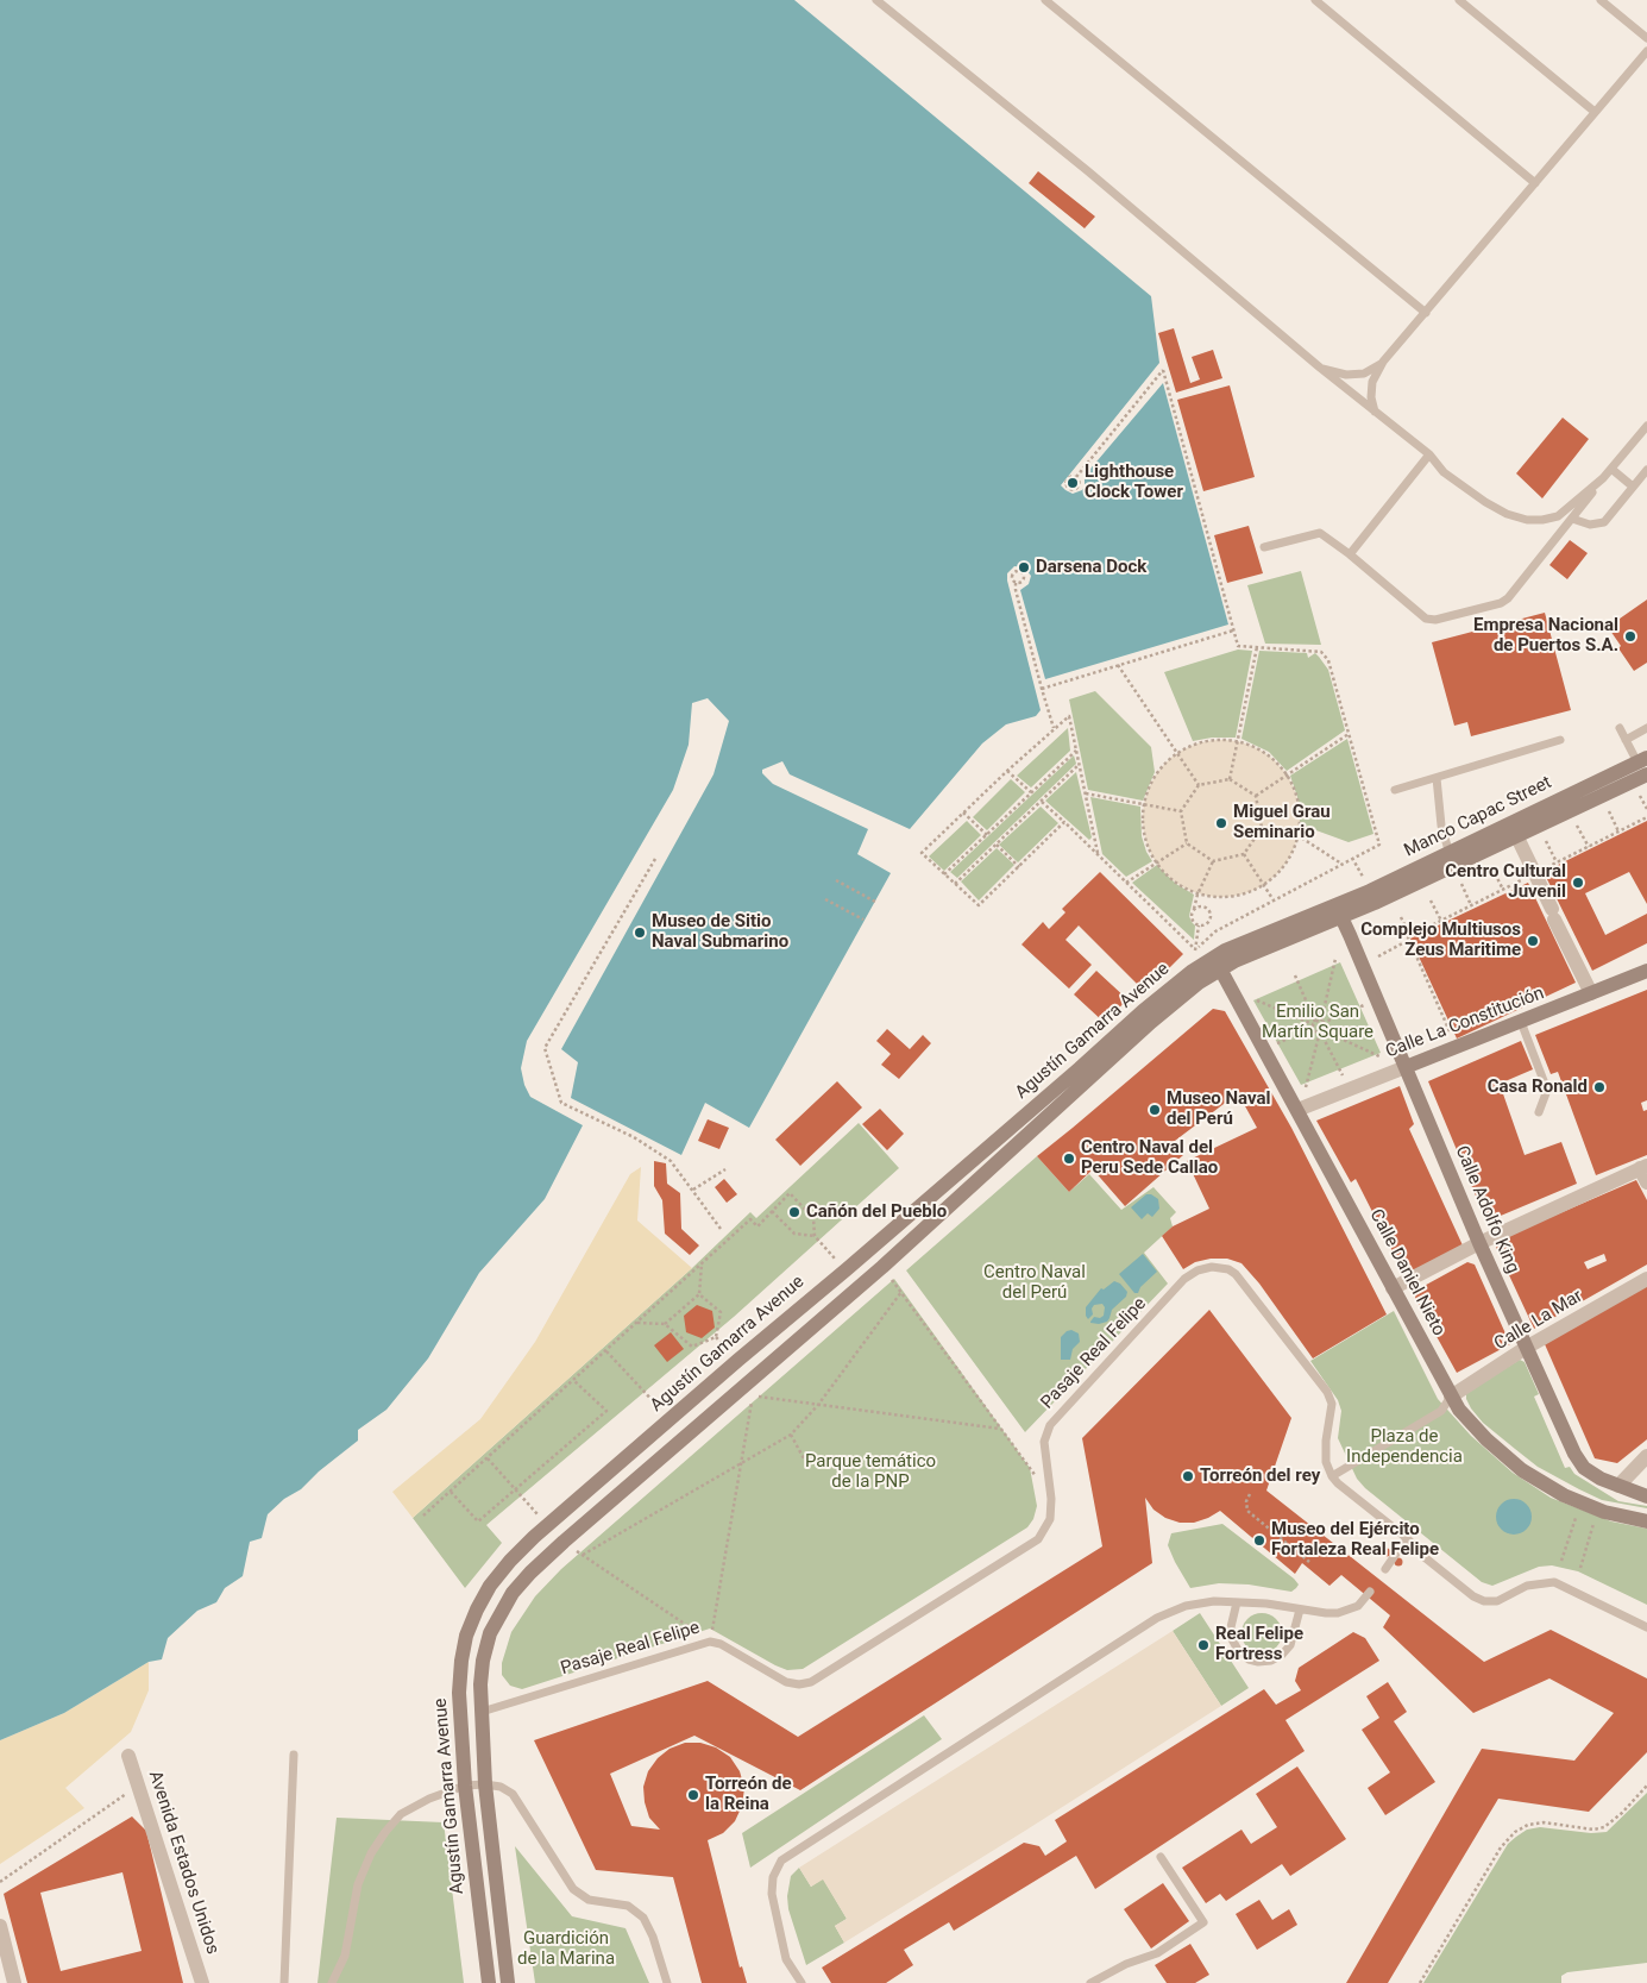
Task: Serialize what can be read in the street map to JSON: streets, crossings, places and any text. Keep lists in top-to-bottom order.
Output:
{
  "streets": {
    "main road": [
      "Manco Capac Street",
      "Calle La Constitución",
      "Agustín Gamarra Avenue",
      "Calle Adolfo King",
      "Calle Daniel Nieto"
    ],
    "street": ["Calle La Mar", "Avenida Estados Unidos"],
    "lane": ["Pasaje Real Felipe"]
  },
  "crossings": [
    ["Manco Capac Street", "Agustín Gamarra Avenue"],
    ["Manco Capac Street", "Calle Adolfo King"],
    ["Calle La Constitución", "Calle Adolfo King"],
    ["Calle La Constitución", "Calle Daniel Nieto"],
    ["Agustín Gamarra Avenue", "Calle Adolfo King"],
    ["Agustín Gamarra Avenue", "Calle Daniel Nieto"],
    ["Agustín Gamarra Avenue", "Pasaje Real Felipe"],
    ["Calle Adolfo King", "Calle La Mar"],
    ["Calle Daniel Nieto", "Calle La Mar"]
  ],
  "parks": [
    "Emilio San Martín Square",
    "Centro Naval del Perú",
    "Plaza de Independencia",
    "Parque temático de la PNP",
    "Guardición de la Marina"
  ],
  "places": [
    "Lighthouse Clock Tower",
    "Darsena Dock",
    "Empresa Nacional de Puertos S.A.",
    "Miguel Grau Seminario",
    "Centro Cultural Juvenil",
    "Museo de Sitio Naval Submarino",
    "Complejo Multiusos Zeus Maritime",
    "Casa Ronald",
    "Museo Naval del Perú",
    "Centro Naval del Peru Sede Callao",
    "Cañón del Pueblo",
    "Torreón del rey",
    "Museo del Ejército Fortaleza Real Felipe",
    "Real Felipe Fortress",
    "Torreón de la Reina"
  ]
}
